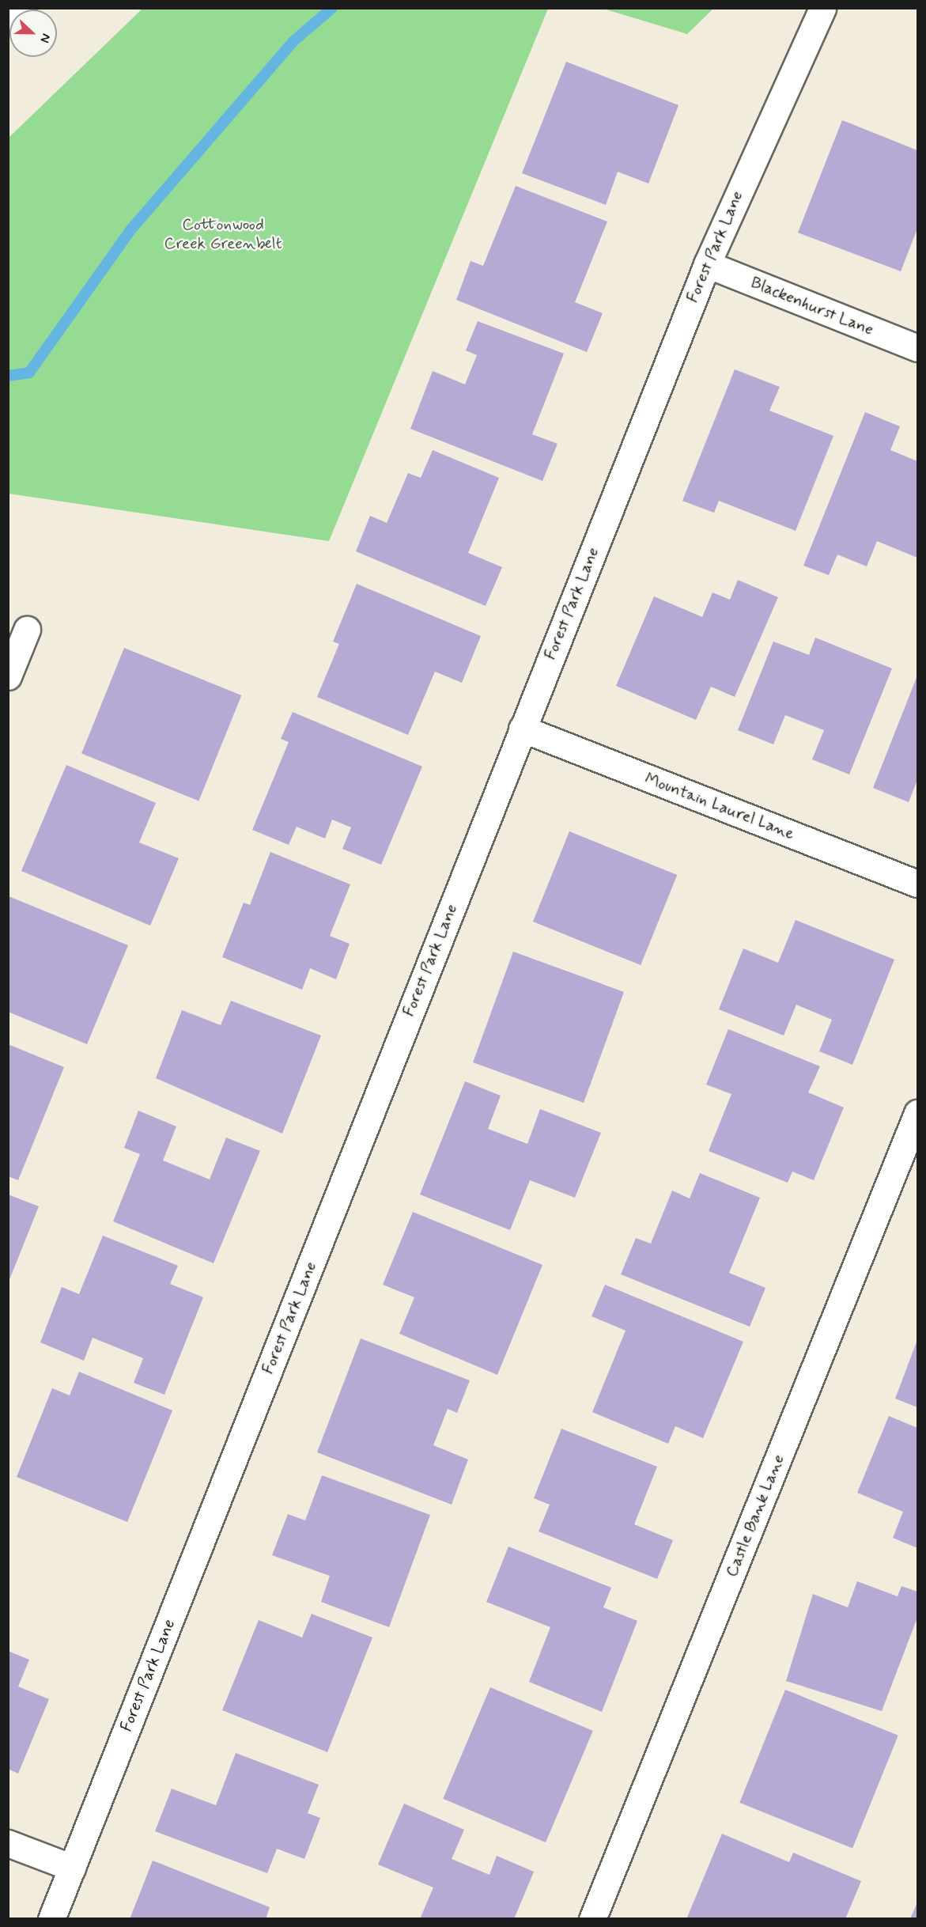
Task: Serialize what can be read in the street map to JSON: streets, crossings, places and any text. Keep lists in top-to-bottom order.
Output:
{
  "streets": {
    "street": [
      "Forest Park Lane",
      "Blackenhurst Lane",
      "Mountain Laurel Lane",
      "Castle Bank Lane"
    ]
  },
  "crossings": [
    ["Forest Park Lane", "Blackenhurst Lane"],
    ["Forest Park Lane", "Mountain Laurel Lane"]
  ],
  "parks": ["Cottonwood Creek Greenbelt"],
  "north": "right"
}
